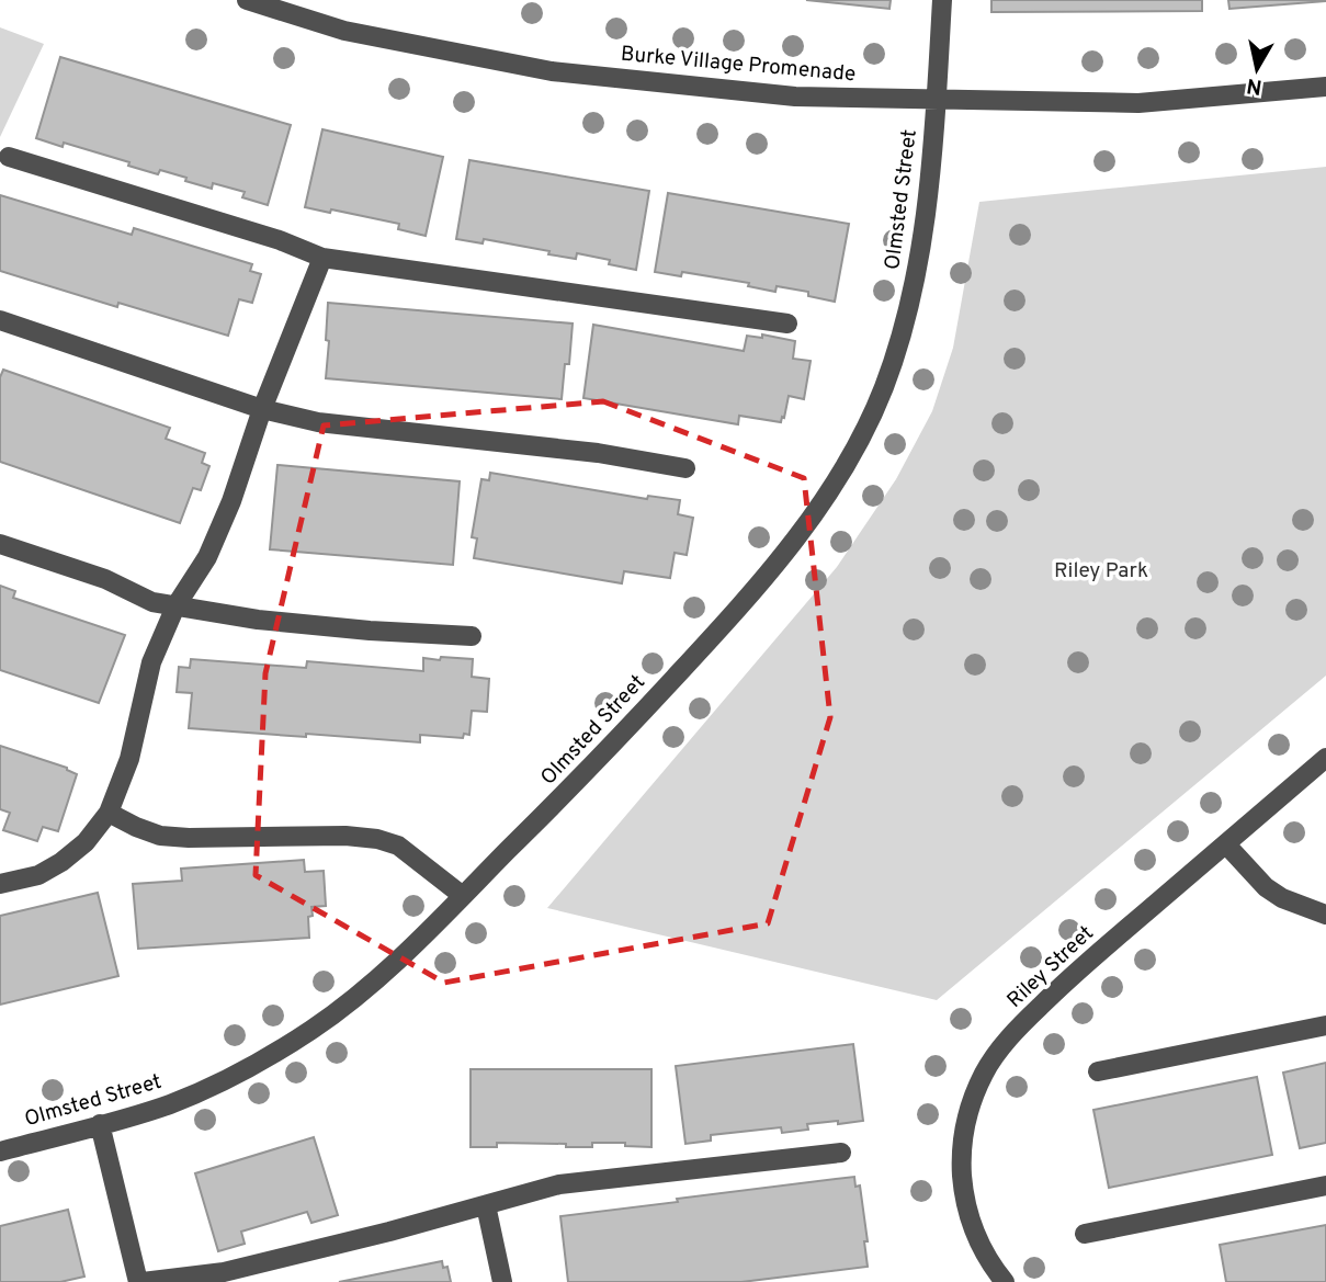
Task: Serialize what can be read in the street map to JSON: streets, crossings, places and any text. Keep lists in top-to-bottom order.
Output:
{
  "streets": {
    "street": ["Burke Village Promenade", "Olmsted Street", "Riley Street"]
  },
  "crossings": [
    ["Burke Village Promenade", "Olmsted Street"]
  ],
  "parks": ["Riley Park"],
  "north": "bottom"
}
